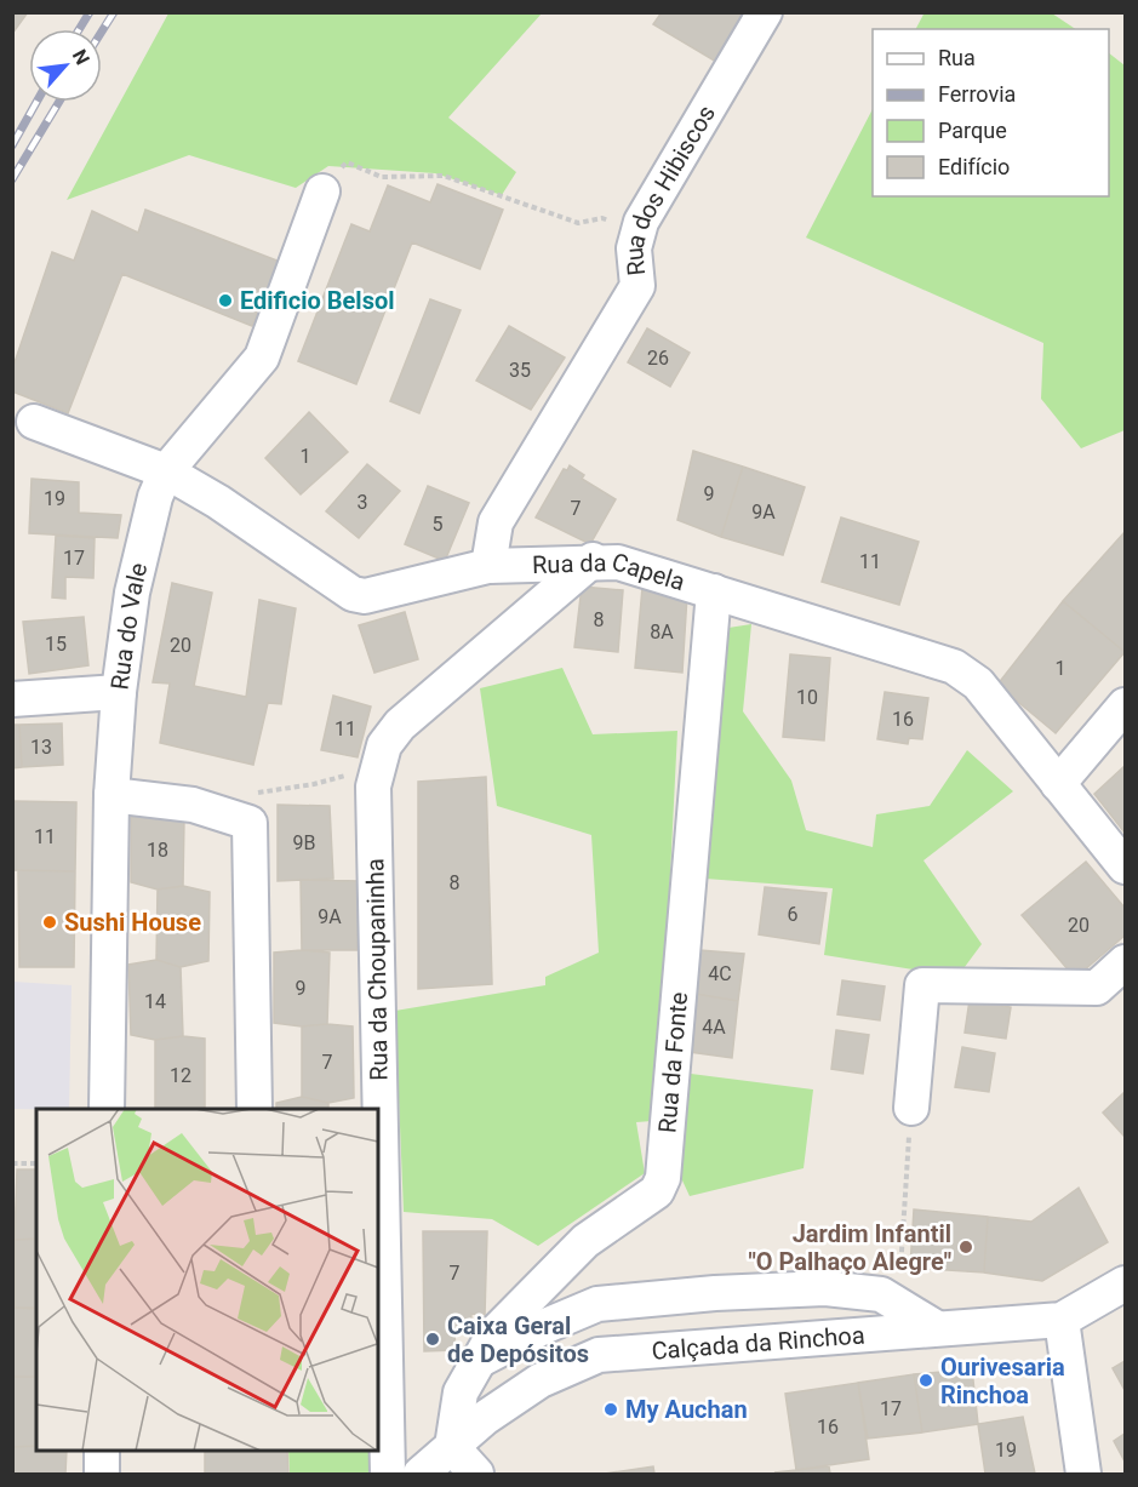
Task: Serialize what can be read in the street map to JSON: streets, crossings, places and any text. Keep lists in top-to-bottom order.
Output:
{
  "streets": {
    "street": [
      "Rua dos Hibiscos",
      "Rua da Capela",
      "Rua do Vale",
      "Rua da Choupaninha",
      "Rua da Fonte",
      "Calçada da Rinchoa"
    ]
  },
  "crossings": [
    ["Rua dos Hibiscos", "Rua da Capela"],
    ["Rua da Capela", "Rua do Vale"],
    ["Rua da Capela", "Rua da Choupaninha"],
    ["Rua da Capela", "Rua da Fonte"],
    ["Rua da Fonte", "Calçada da Rinchoa"]
  ],
  "places": [
    "Edificio Belsol",
    "Sushi House",
    "Jardim Infantil \"O Palhaço Alegre\"",
    "Caixa Geral de Depósitos",
    "Ourivesaria Rinchoa",
    "My Auchan"
  ],
  "house_numbers": [
    "26",
    "35",
    "1",
    "9",
    "19",
    "3",
    "7",
    "9A",
    "5",
    "17",
    "11",
    "8",
    "8A",
    "15",
    "20",
    "1",
    "10",
    "16",
    "11",
    "13",
    "11",
    "9B",
    "18",
    "8",
    "6",
    "9A",
    "20",
    "4C",
    "9",
    "14",
    "4A",
    "7",
    "12",
    "7",
    "17",
    "16",
    "19"
  ],
  "legend": [
    "Rua",
    "Ferrovia",
    "Parque",
    "Edifício"
  ],
  "north": "top right"
}
